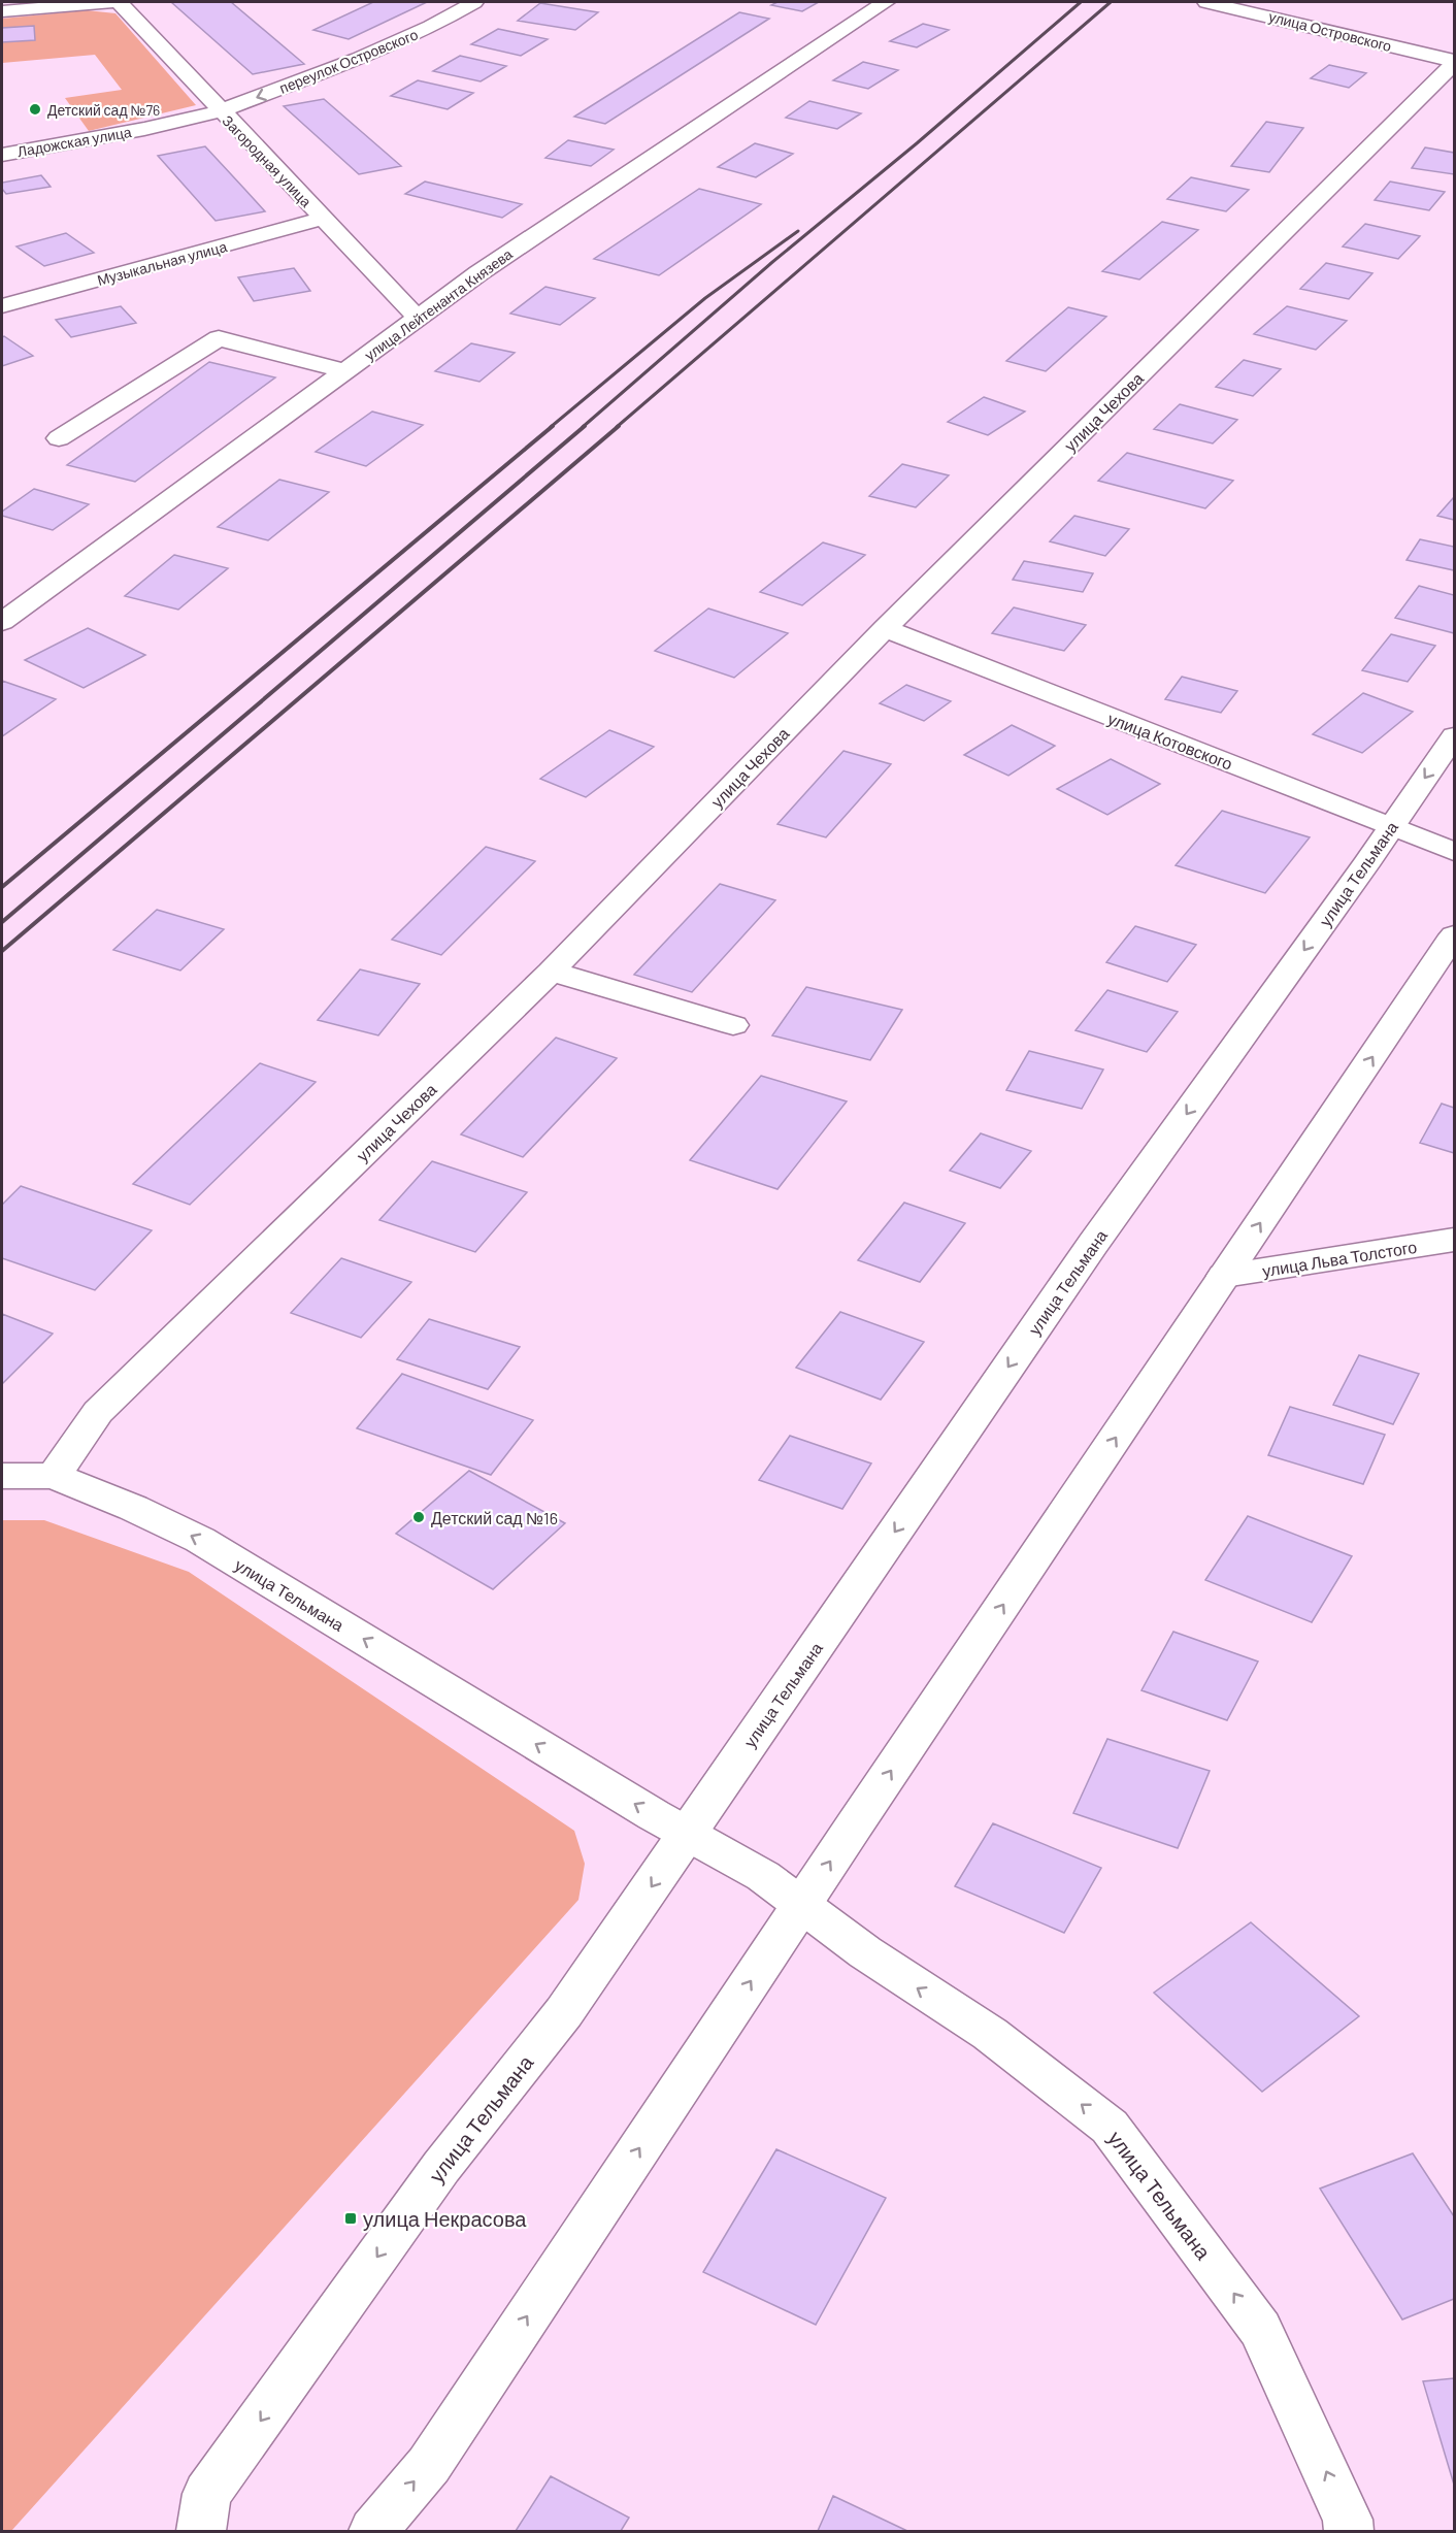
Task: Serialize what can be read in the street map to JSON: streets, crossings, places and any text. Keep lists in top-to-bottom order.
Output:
{
  "streets": {
    "street": [
      "улица Островского",
      "переулок Островского",
      "Ладожская улица",
      "Загородная улица",
      "Музыкальная улица",
      "улица Лейтенанта Князева",
      "улица Чехова",
      "улица Котовского",
      "улица Тельмана",
      "улица Льва Толстого"
    ]
  },
  "crossings": [
    ["улица Островского", "улица Чехова"],
    ["переулок Островского", "Ладожская улица"],
    ["переулок Островского", "Загородная улица"],
    ["Ладожская улица", "Загородная улица"],
    ["Загородная улица", "Музыкальная улица"],
    ["Загородная улица", "улица Лейтенанта Князева"],
    ["улица Чехова", "улица Котовского"],
    ["улица Чехова", "улица Тельмана"],
    ["улица Котовского", "улица Тельмана"]
  ],
  "one_way": ["переулок Островского"],
  "places": {
    "other": ["Детский сад №76", "Детский сад №16"],
    "transit": ["улица Некрасова"]
  }
}
